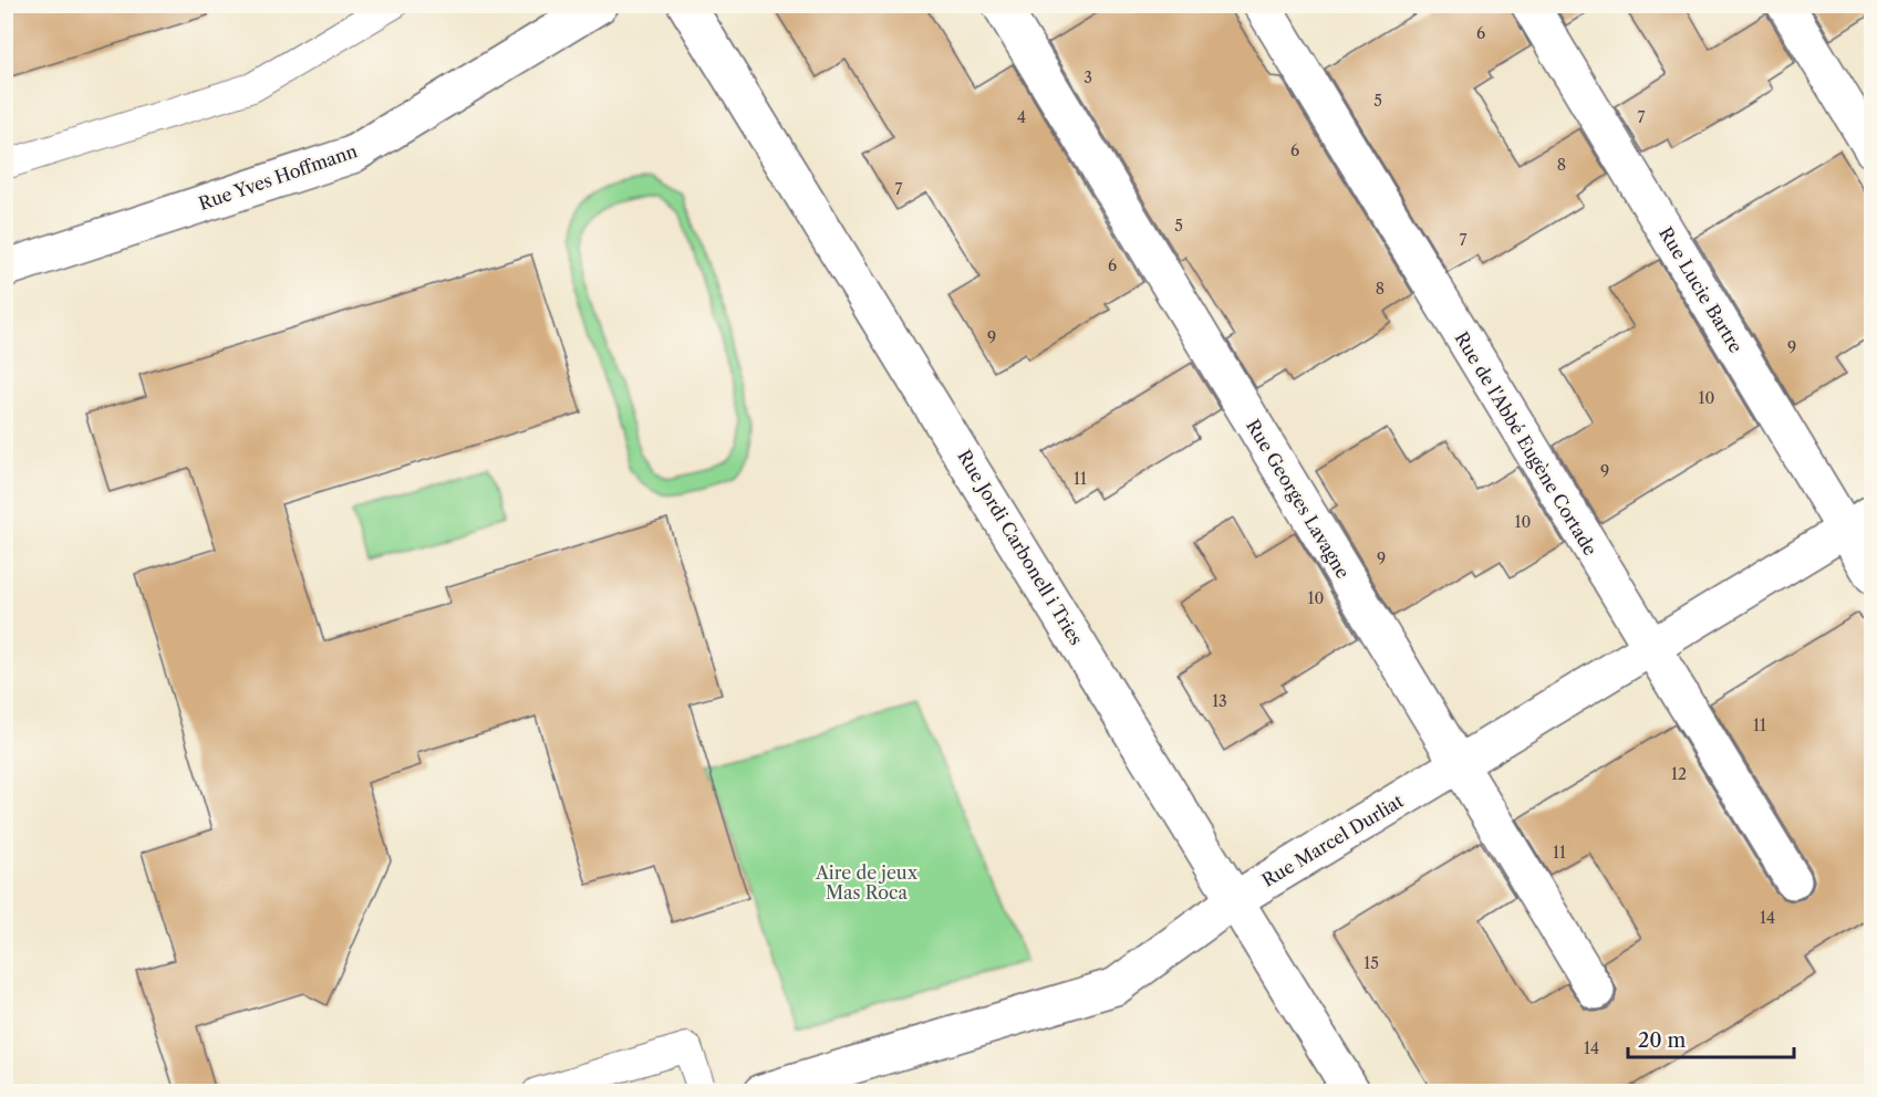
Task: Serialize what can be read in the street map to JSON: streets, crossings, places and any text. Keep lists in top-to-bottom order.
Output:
{
  "streets": {
    "street": [
      "Rue Yves Hoffmann",
      "Rue Lucie Bartre",
      "Rue de l'Abbé Eugène Cortade",
      "Rue Georges Lavagne",
      "Rue Jordi Carbonell i Tries",
      "Rue Marcel Durliat"
    ]
  },
  "crossings": [
    ["Rue Lucie Bartre", "Rue Marcel Durliat"],
    ["Rue de l'Abbé Eugène Cortade", "Rue Marcel Durliat"],
    ["Rue Georges Lavagne", "Rue Marcel Durliat"],
    ["Rue Jordi Carbonell i Tries", "Rue Marcel Durliat"]
  ],
  "parks": ["Aire de jeux Mas Roca"],
  "house_numbers": [
    "6",
    "3",
    "5",
    "4",
    "7",
    "6",
    "8",
    "7",
    "5",
    "7",
    "6",
    "8",
    "9",
    "9",
    "10",
    "9",
    "11",
    "10",
    "9",
    "10",
    "13",
    "11",
    "12",
    "11",
    "14",
    "15",
    "14"
  ],
  "scale_bar": "20 m"
}
